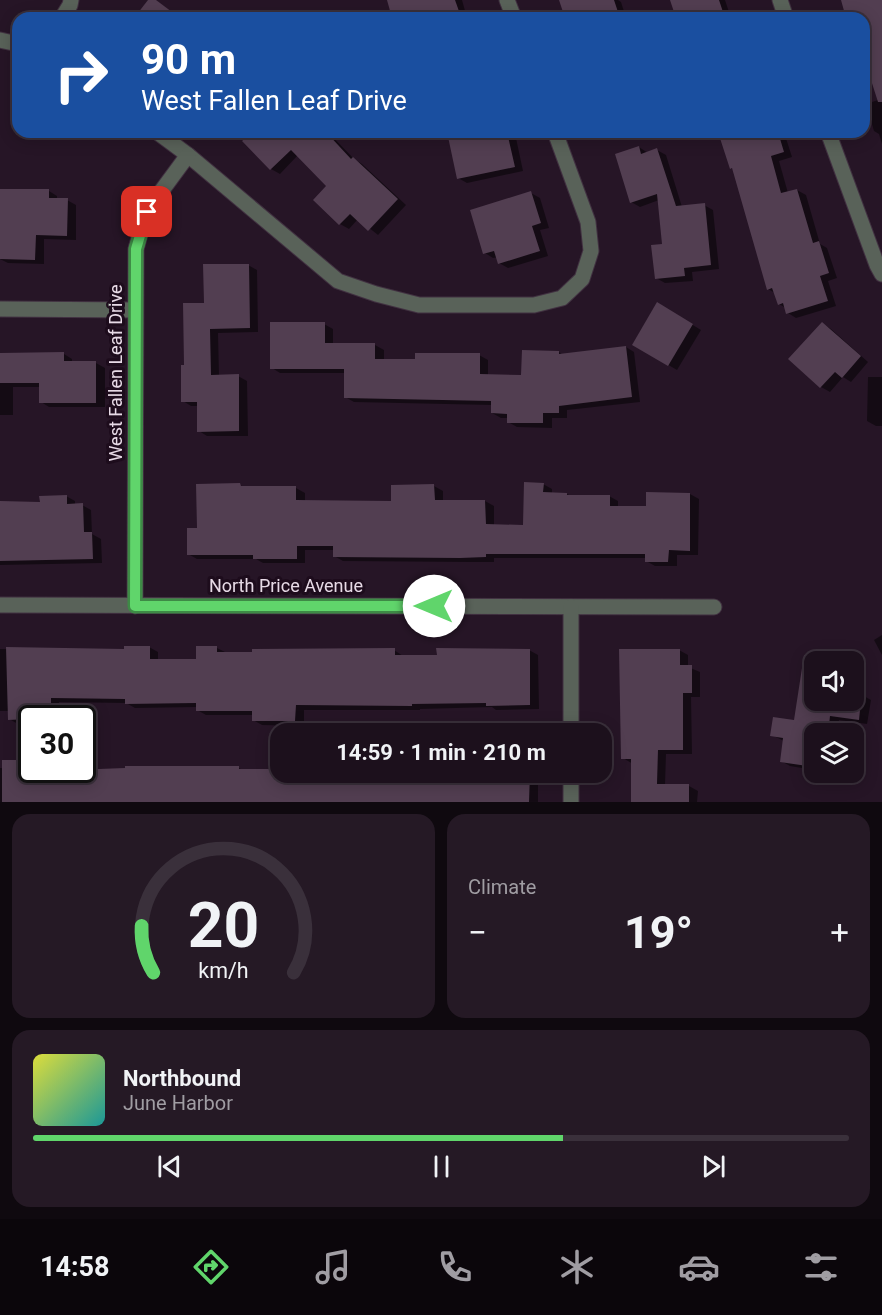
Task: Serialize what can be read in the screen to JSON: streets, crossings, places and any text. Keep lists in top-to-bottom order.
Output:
{
  "streets": {
    "street": ["West Fallen Leaf Drive", "North Price Avenue"]
  },
  "crossings": [
    ["West Fallen Leaf Drive", "North Price Avenue"]
  ],
  "page": {
    "turn": ["90 m", "West Fallen Leaf Drive"],
    "limit": "30",
    "trip": "14:59 · 1 min · 210 m",
    "tile": "Climate",
    "heat": ["−", "19°", "+"],
    "song": ["Northbound", "June Harbor"],
    "tabs": "14:58",
    "gauge": ["20", "km/h"]
  }
}
